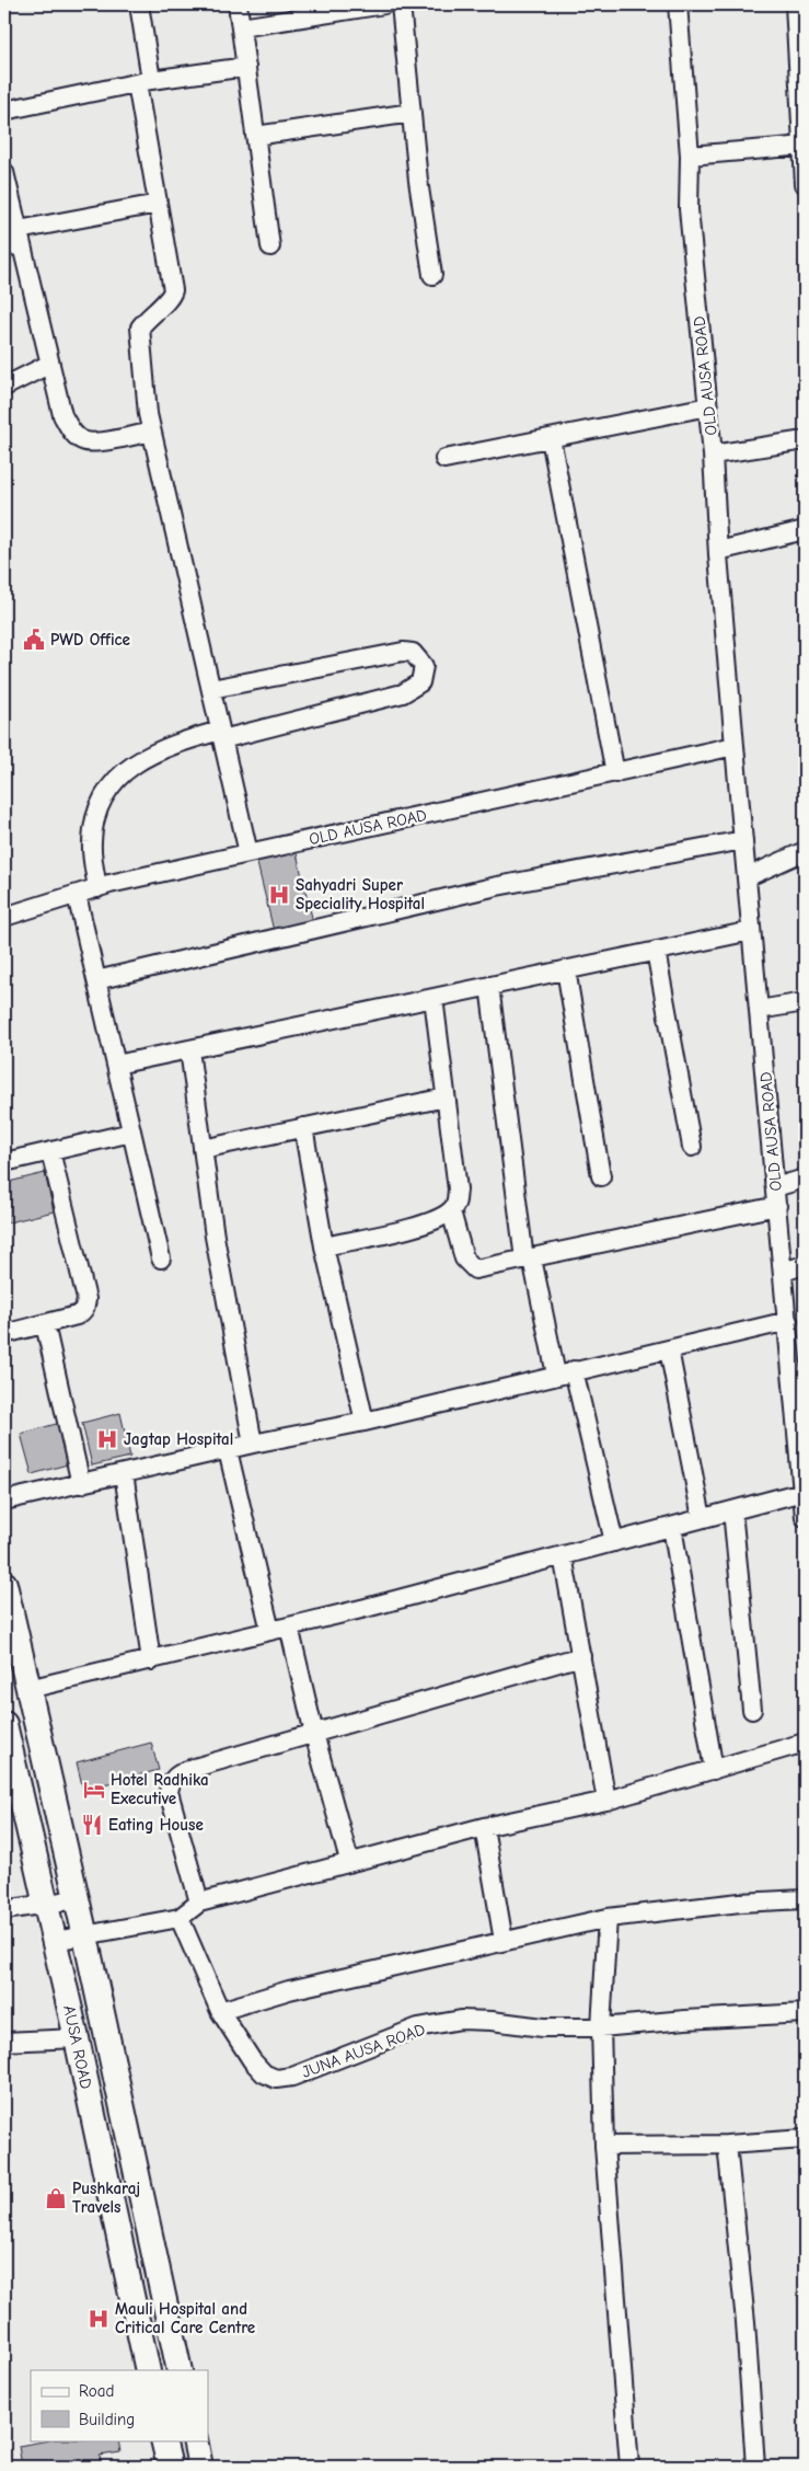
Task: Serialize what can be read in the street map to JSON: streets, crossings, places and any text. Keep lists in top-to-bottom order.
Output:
{
  "streets": {
    "main road": ["AUSA ROAD"],
    "street": ["OLD AUSA ROAD", "JUNA AUSA ROAD"]
  },
  "places": {
    "public building": ["PWD Office"],
    "hospital": ["Sahyadri Super Speciality Hospital", "Jagtap Hospital", "Mauli Hospital and Critical Care Centre"],
    "hotel": ["Hotel Radhika Executive"],
    "restaurant": ["Eating House"],
    "shop": ["Pushkaraj Travels"]
  },
  "legend": ["Road", "Building"]
}
